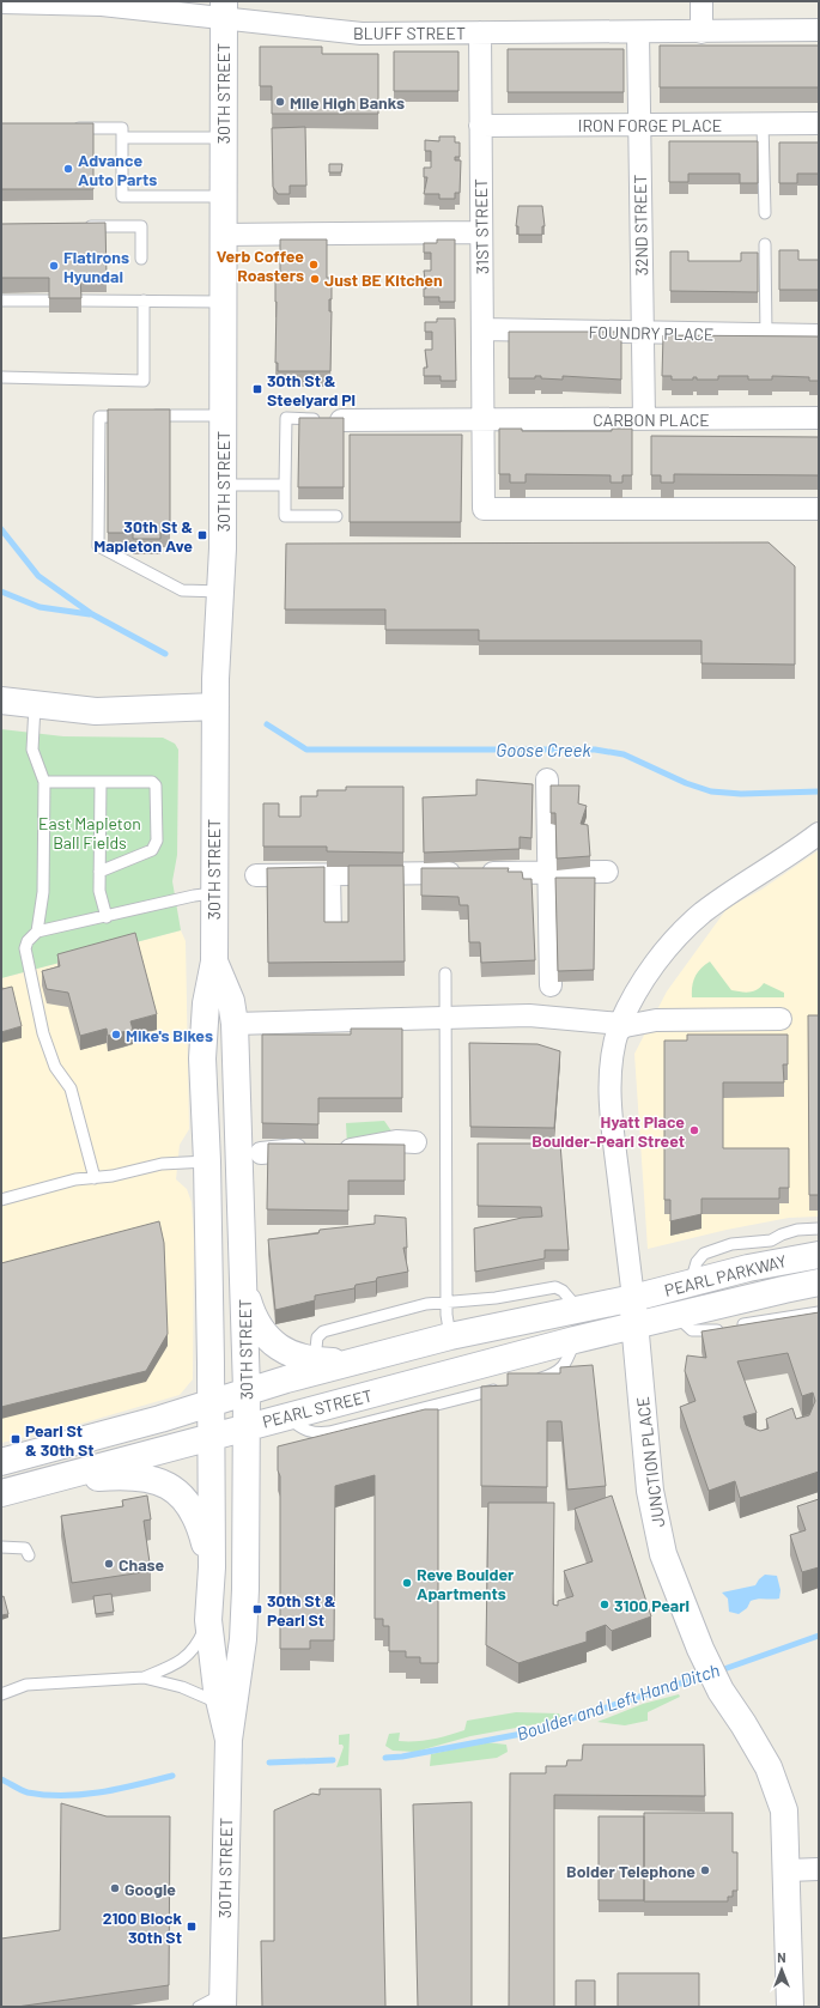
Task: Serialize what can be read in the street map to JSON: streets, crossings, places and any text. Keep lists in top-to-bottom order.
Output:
{
  "streets": {
    "main road": [
      "30TH STREET",
      "PEARL PARKWAY",
      "PEARL STREET",
      "JUNCTION PLACE"
    ],
    "street": [
      "BLUFF STREET",
      "IRON FORGE PLACE",
      "32ND STREET",
      "31ST STREET",
      "FOUNDRY PLACE",
      "CARBON PLACE"
    ]
  },
  "crossings": [
    ["BLUFF STREET", "30TH STREET"],
    ["BLUFF STREET", "32ND STREET"],
    ["BLUFF STREET", "31ST STREET"],
    ["30TH STREET", "PEARL STREET"],
    ["IRON FORGE PLACE", "32ND STREET"],
    ["IRON FORGE PLACE", "31ST STREET"],
    ["32ND STREET", "FOUNDRY PLACE"],
    ["32ND STREET", "CARBON PLACE"],
    ["31ST STREET", "FOUNDRY PLACE"],
    ["31ST STREET", "CARBON PLACE"],
    ["PEARL PARKWAY", "PEARL STREET"],
    ["PEARL PARKWAY", "JUNCTION PLACE"],
    ["PEARL STREET", "JUNCTION PLACE"]
  ],
  "water": ["Goose Creek", "Boulder and Left Hand Ditch"],
  "parks": ["East Mapleton Ball Fields"],
  "places": {
    "other": [
      "Mile High Banks",
      "Advance Auto Parts",
      "Verb Coffee Roasters",
      "Flatirons Hyundai",
      "Just BE Kitchen",
      "Mike's Bikes",
      "Hyatt Place Boulder-Pearl Street",
      "Chase",
      "Reve Boulder Apartments",
      "3100 Pearl",
      "Bolder Telephone",
      "Google"
    ],
    "transit": [
      "30th St & Steelyard Pl",
      "30th St & Mapleton Ave",
      "Pearl St & 30th St",
      "30th St & Pearl St",
      "2100 Block 30th St"
    ]
  },
  "north": "top"
}
